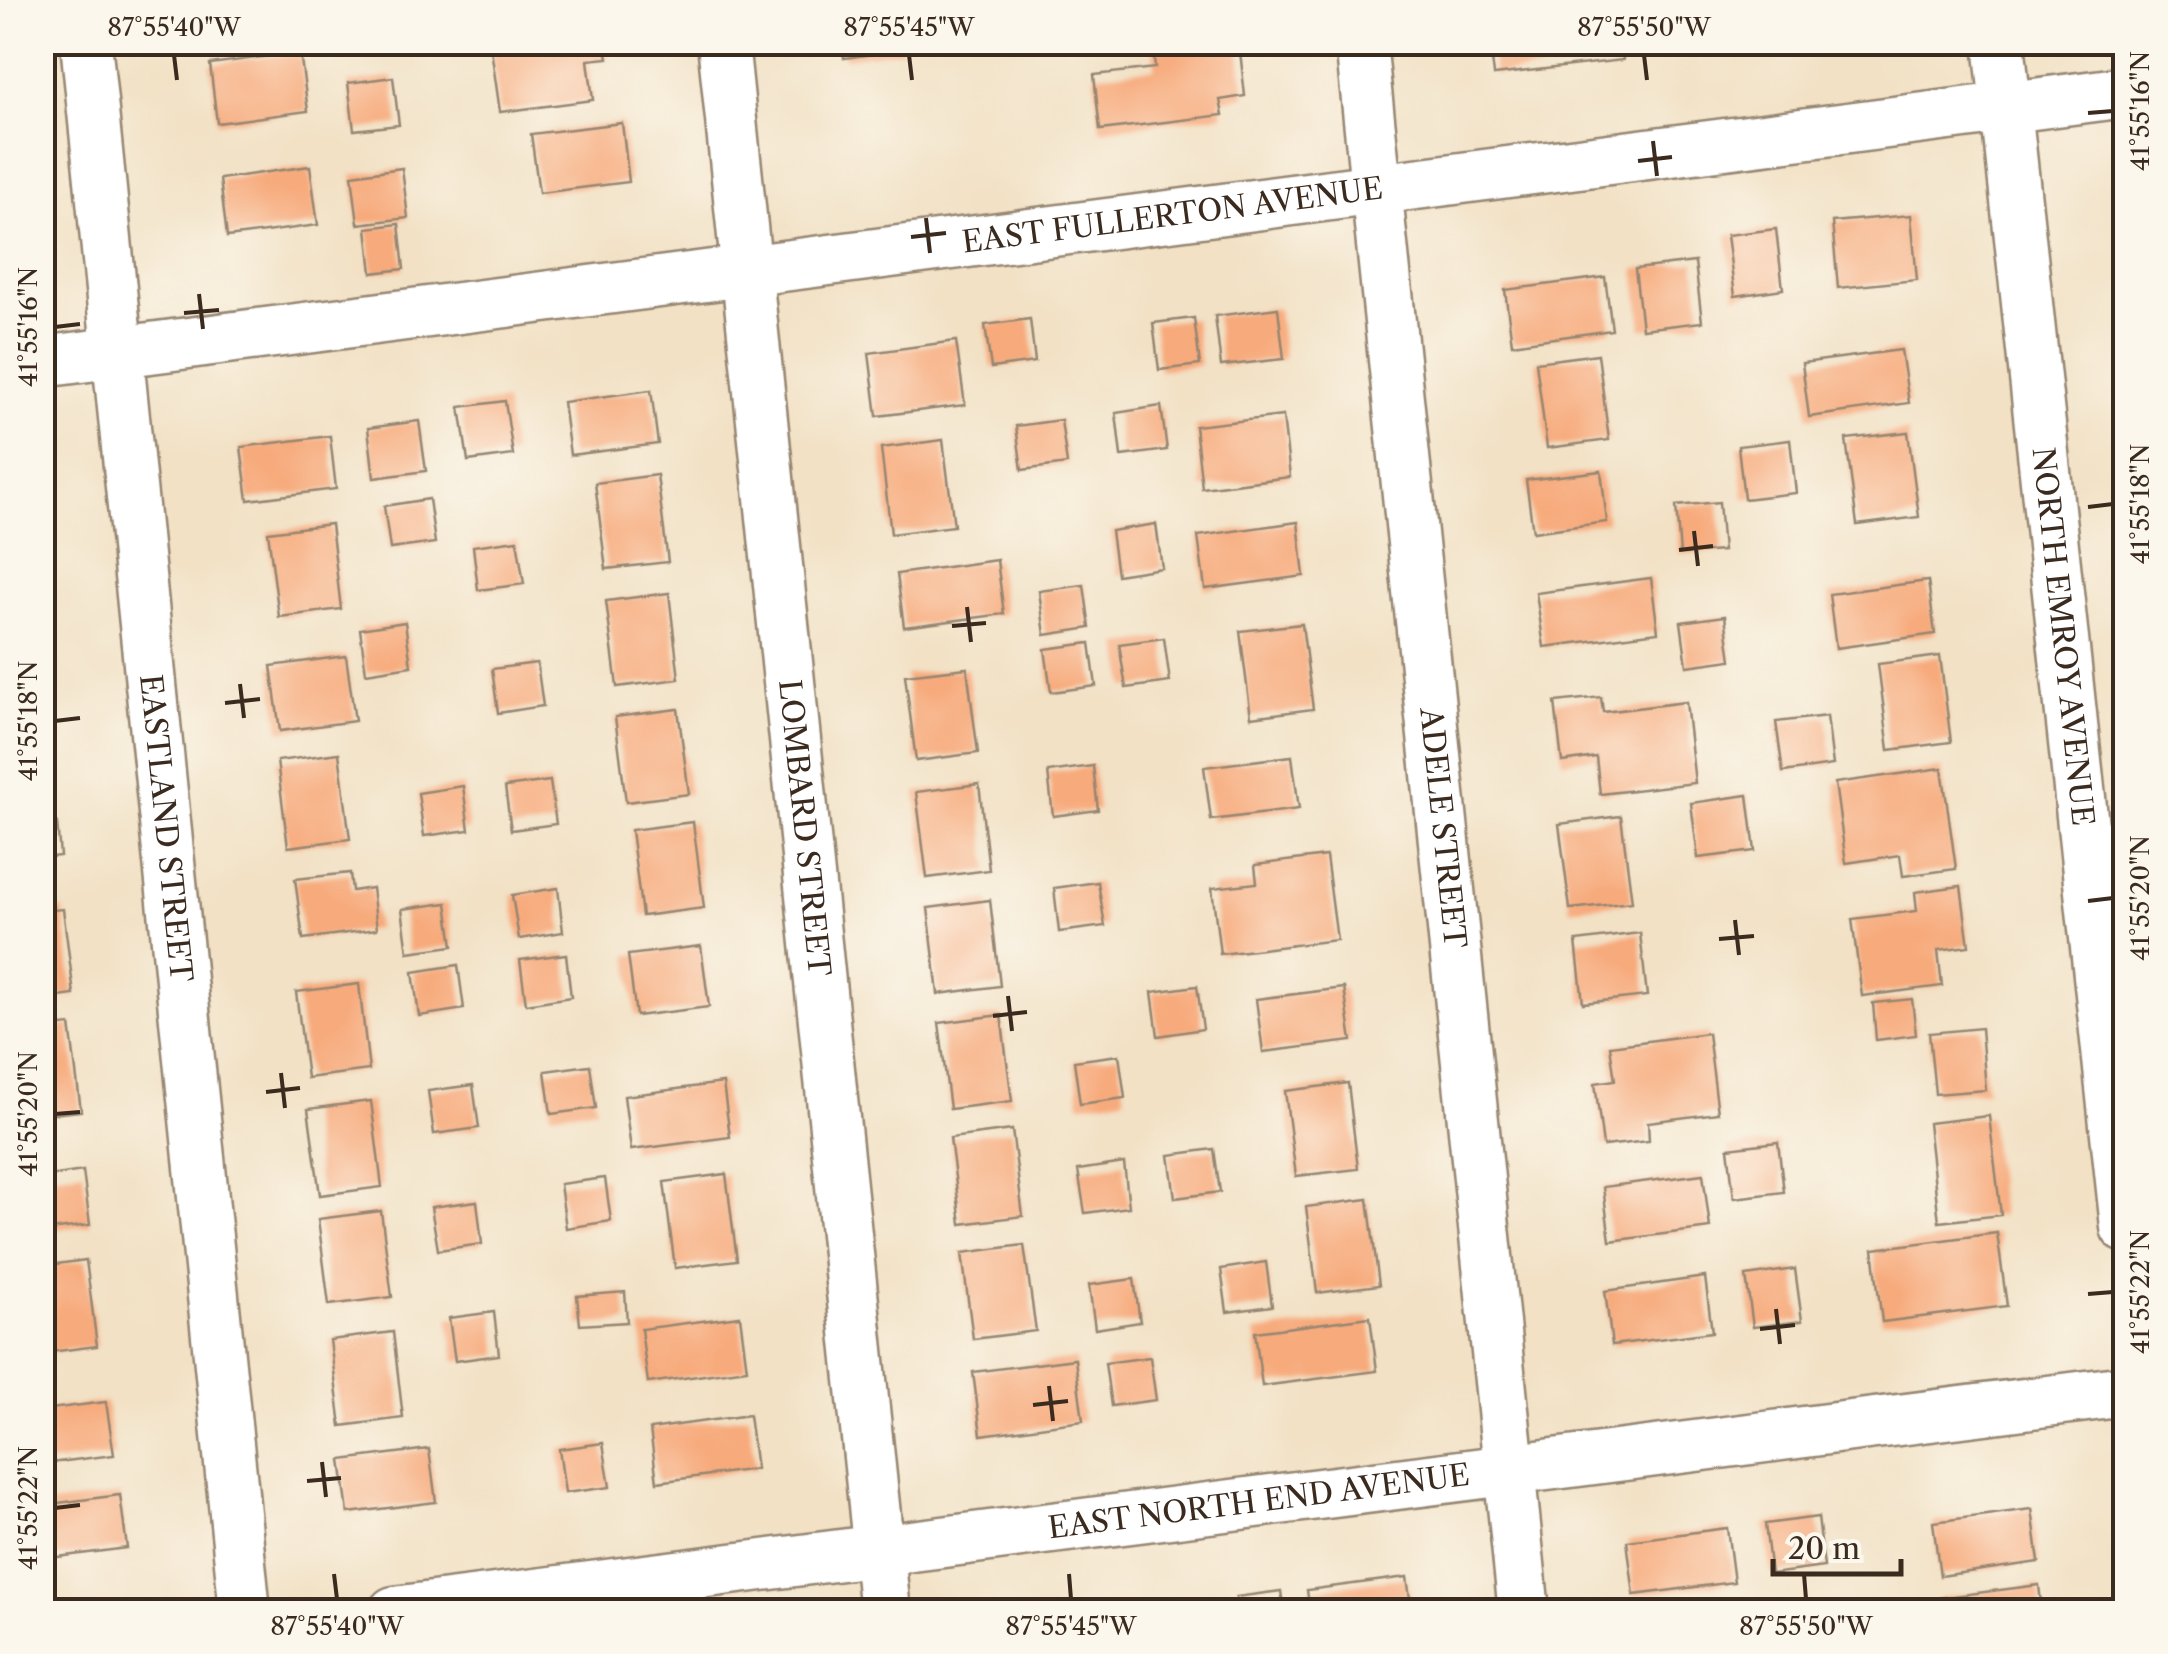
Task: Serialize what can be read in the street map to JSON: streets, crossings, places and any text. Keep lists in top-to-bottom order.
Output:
{
  "streets": {
    "street": [
      "EAST FULLERTON AVENUE",
      "NORTH EMROY AVENUE",
      "EASTLAND STREET",
      "LOMBARD STREET",
      "ADELE STREET",
      "EAST NORTH END AVENUE"
    ]
  },
  "crossings": [
    ["EAST FULLERTON AVENUE", "NORTH EMROY AVENUE"],
    ["EAST FULLERTON AVENUE", "EASTLAND STREET"],
    ["EAST FULLERTON AVENUE", "LOMBARD STREET"],
    ["EAST FULLERTON AVENUE", "ADELE STREET"],
    ["LOMBARD STREET", "EAST NORTH END AVENUE"],
    ["ADELE STREET", "EAST NORTH END AVENUE"]
  ],
  "scale_bar": "20 m",
  "coordinates": [
    "87°55'40\"W",
    "87°55'45\"W",
    "87°55'50\"W",
    "41°55'16\"N",
    "41°55'18\"N",
    "41°55'20\"N",
    "41°55'22\"N"
  ]
}
